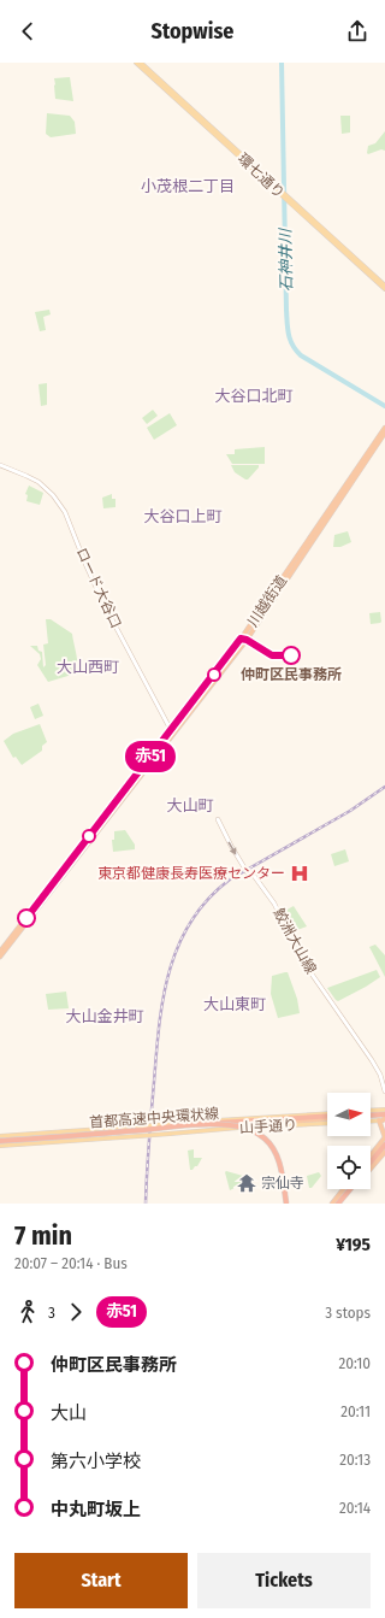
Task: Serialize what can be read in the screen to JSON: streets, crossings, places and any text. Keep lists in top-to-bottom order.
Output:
{
  "streets": {
    "highway": ["川越街道", "首都高速中央環状線"],
    "main road": [
      "環七通り",
      "ロード大谷口",
      "鮫洲大山線",
      "山手通り"
    ]
  },
  "crossings": [
    ["ロード大谷口", "川越街道"],
    ["首都高速中央環状線", "山手通り"]
  ],
  "one_way": ["鮫洲大山線"],
  "districts": [
    "小茂根二丁目",
    "大谷口北町",
    "大谷口上町",
    "大山西町",
    "大山町",
    "大山東町",
    "大山金井町"
  ],
  "water": ["石神井川"],
  "places": {
    "other": ["仲町区民事務所"],
    "hospital": ["東京都健康長寿医療センター"],
    "temple": ["宗仙寺"]
  },
  "lines": ["bus line 赤51"],
  "north": "right",
  "page": {
    "header": "Stopwise",
    "on_map": "赤51",
    "heading": ["7 min", "20:07 – 20:14 · Bus", "¥195"],
    "legs": ["3", "赤51", "3 stops"],
    "list": [
      {
        "name": "仲町区民事務所",
        "value": "20:10"
      },
      {
        "name": "大山",
        "value": "20:11"
      },
      {
        "name": "第六小学校",
        "value": "20:13"
      },
      {
        "name": "中丸町坂上",
        "value": "20:14"
      }
    ],
    "buttons": ["Start", "Tickets"]
  }
}
